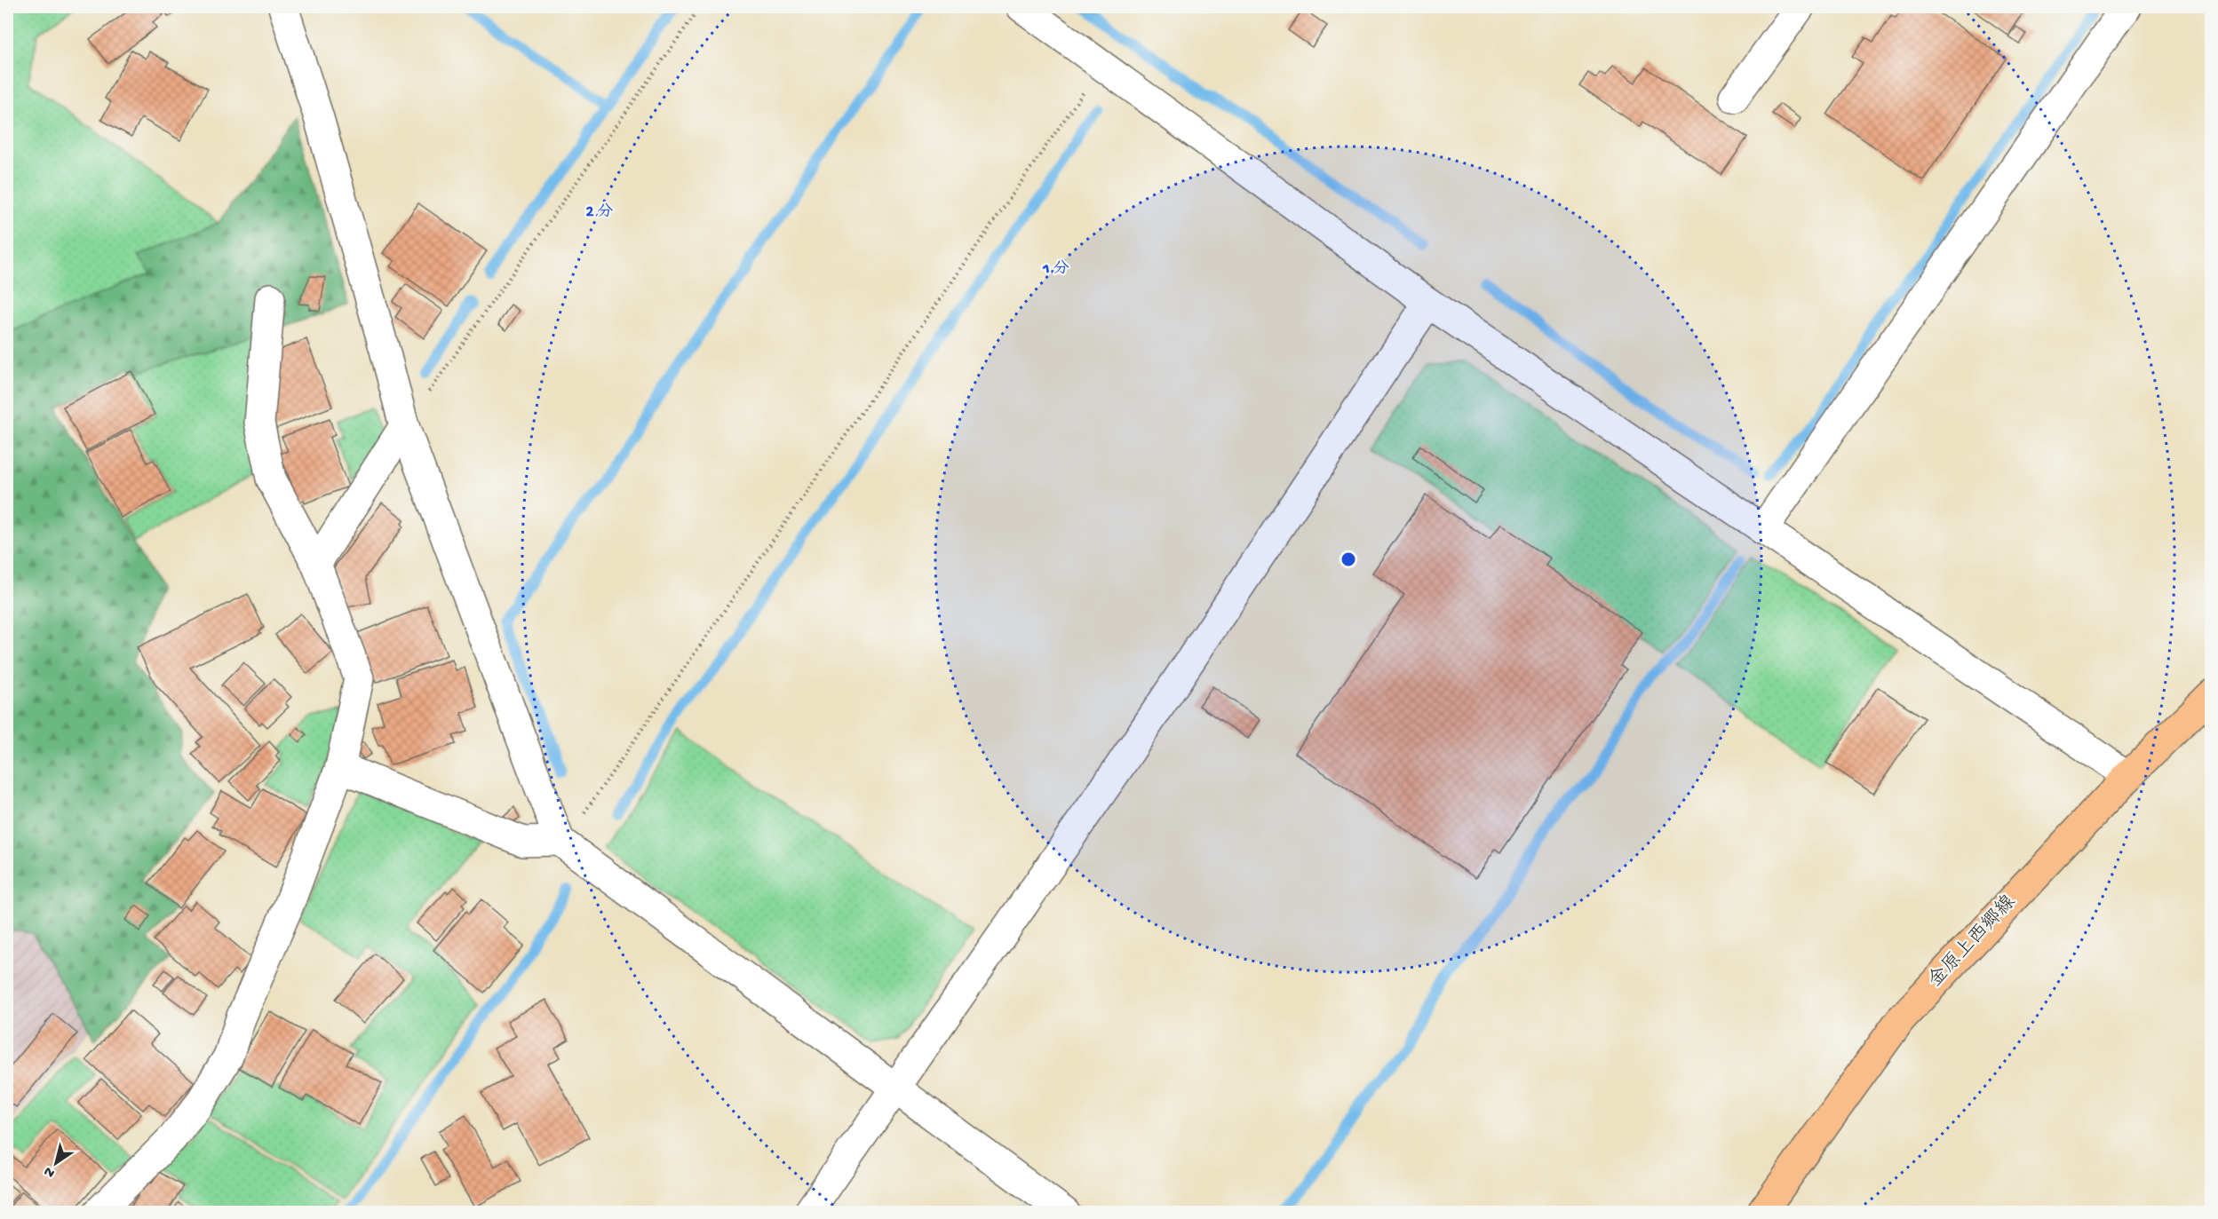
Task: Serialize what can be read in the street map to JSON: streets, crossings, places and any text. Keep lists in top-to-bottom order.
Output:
{
  "streets": {
    "main road": ["金原上西郷線"]
  },
  "north": "bottom left",
  "rings": ["2 分", "1 分"]
}
